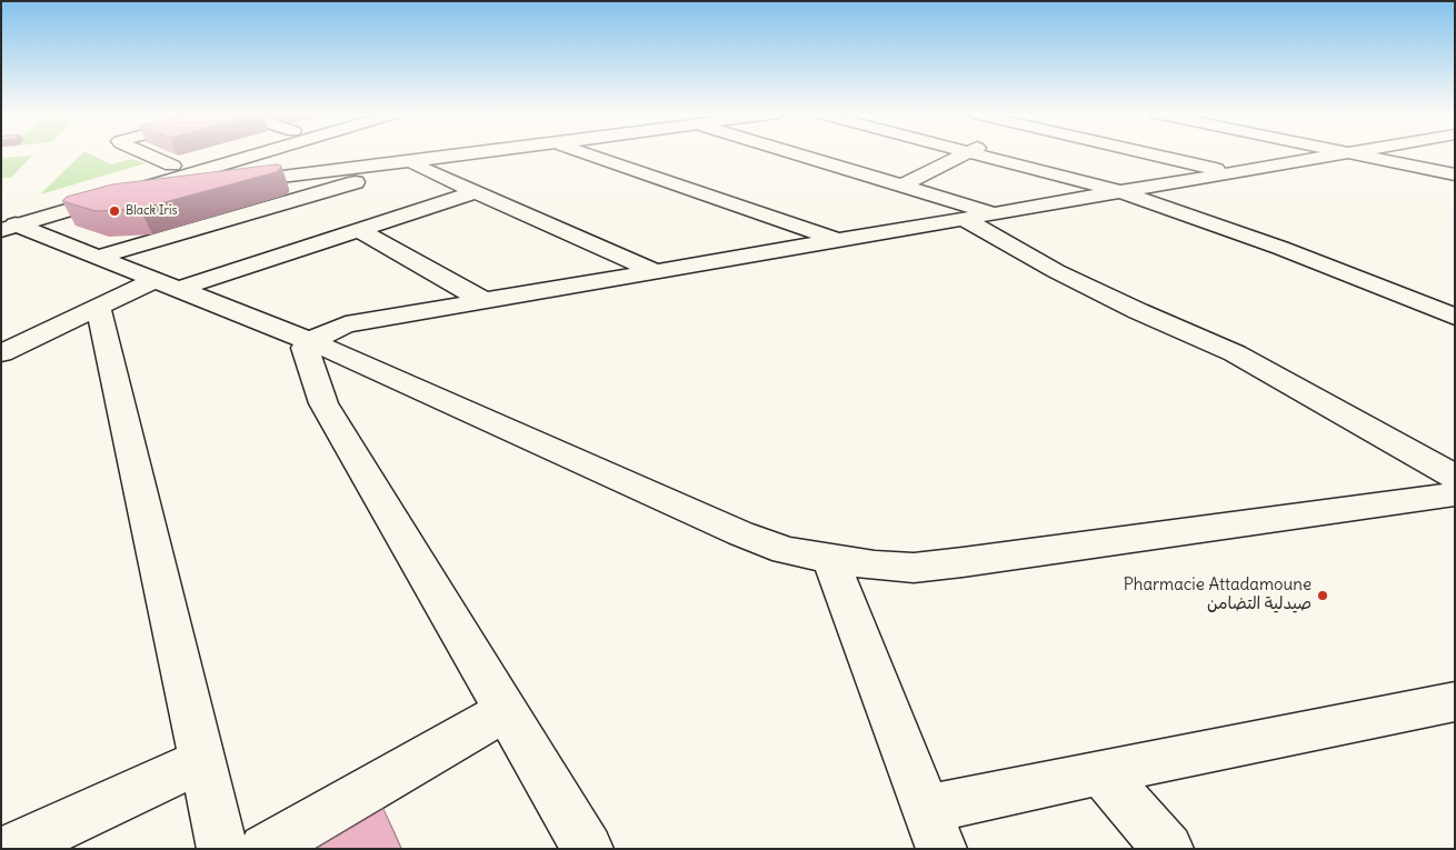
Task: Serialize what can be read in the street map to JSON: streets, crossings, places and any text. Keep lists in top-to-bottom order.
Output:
{
  "places": ["Black Iris", "Pharmacie Attadamoune صيدلية التضامن"]
}
